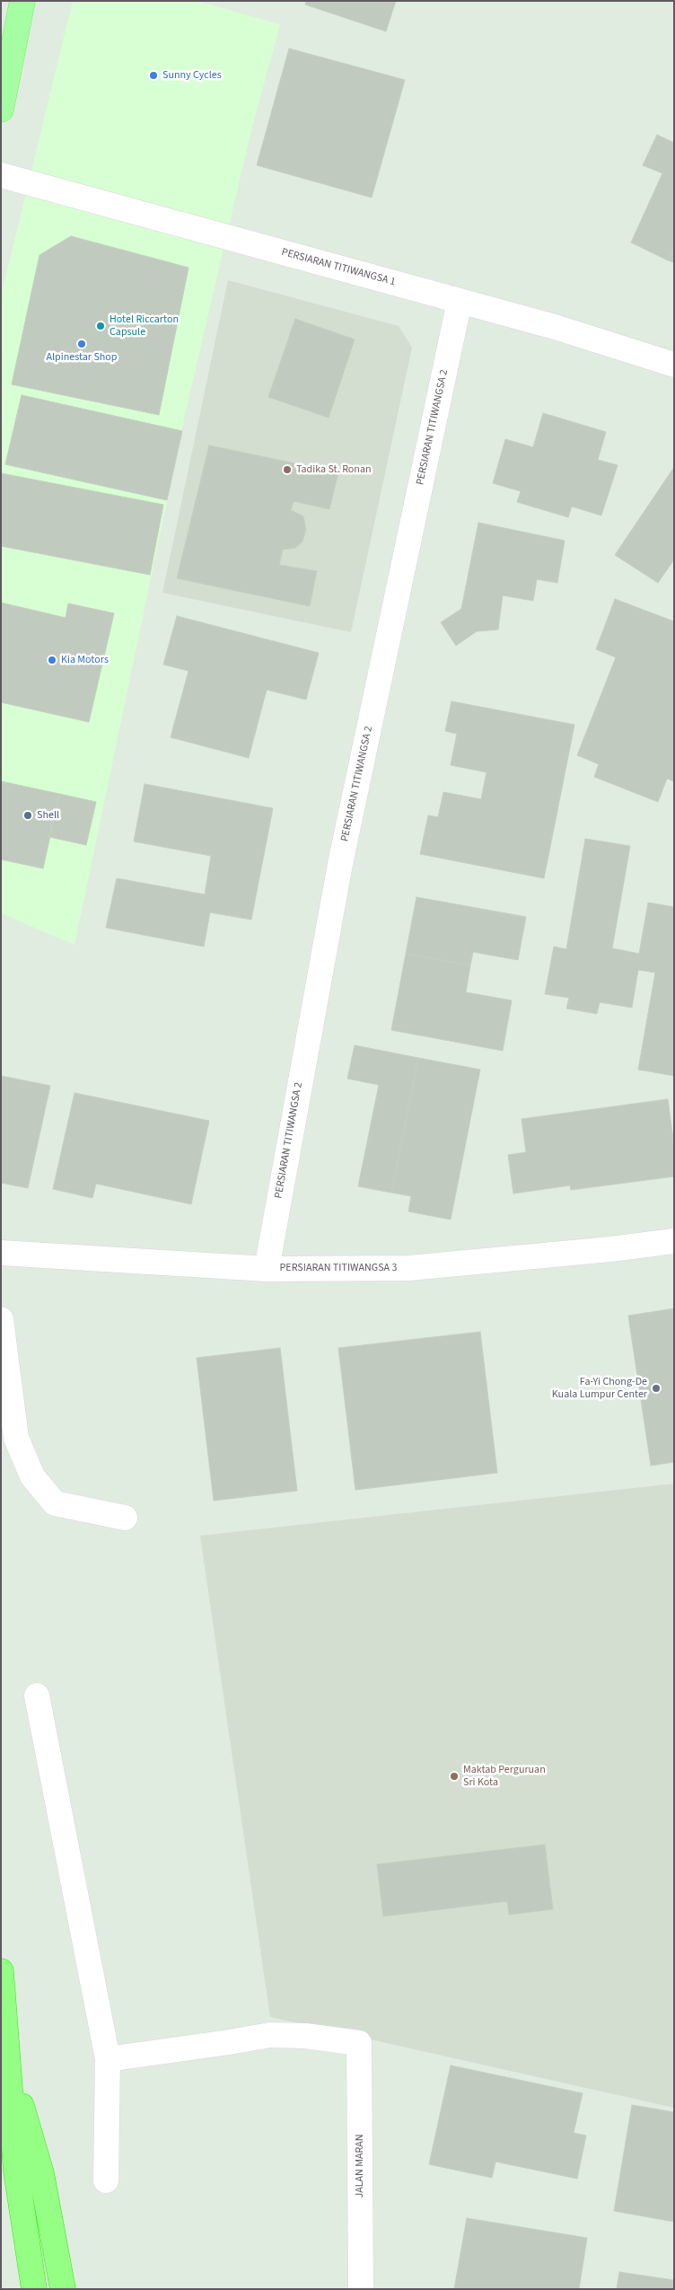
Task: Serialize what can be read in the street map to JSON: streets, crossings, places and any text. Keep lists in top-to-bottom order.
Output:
{
  "streets": {
    "street": [
      "PERSIARAN TITIWANGSA 1",
      "PERSIARAN TITIWANGSA 2",
      "PERSIARAN TITIWANGSA 3",
      "JALAN MARAN"
    ]
  },
  "crossings": [
    ["PERSIARAN TITIWANGSA 1", "PERSIARAN TITIWANGSA 2"],
    ["PERSIARAN TITIWANGSA 2", "PERSIARAN TITIWANGSA 3"]
  ],
  "places": [
    "Sunny Cycles",
    "Hotel Riccarton Capsule",
    "Alpinestar Shop",
    "Tadika St. Ronan",
    "Kia Motors",
    "Shell",
    "Fa-Yi Chong-De Kuala Lumpur Center",
    "Maktab Perguruan Sri Kota"
  ]
}
